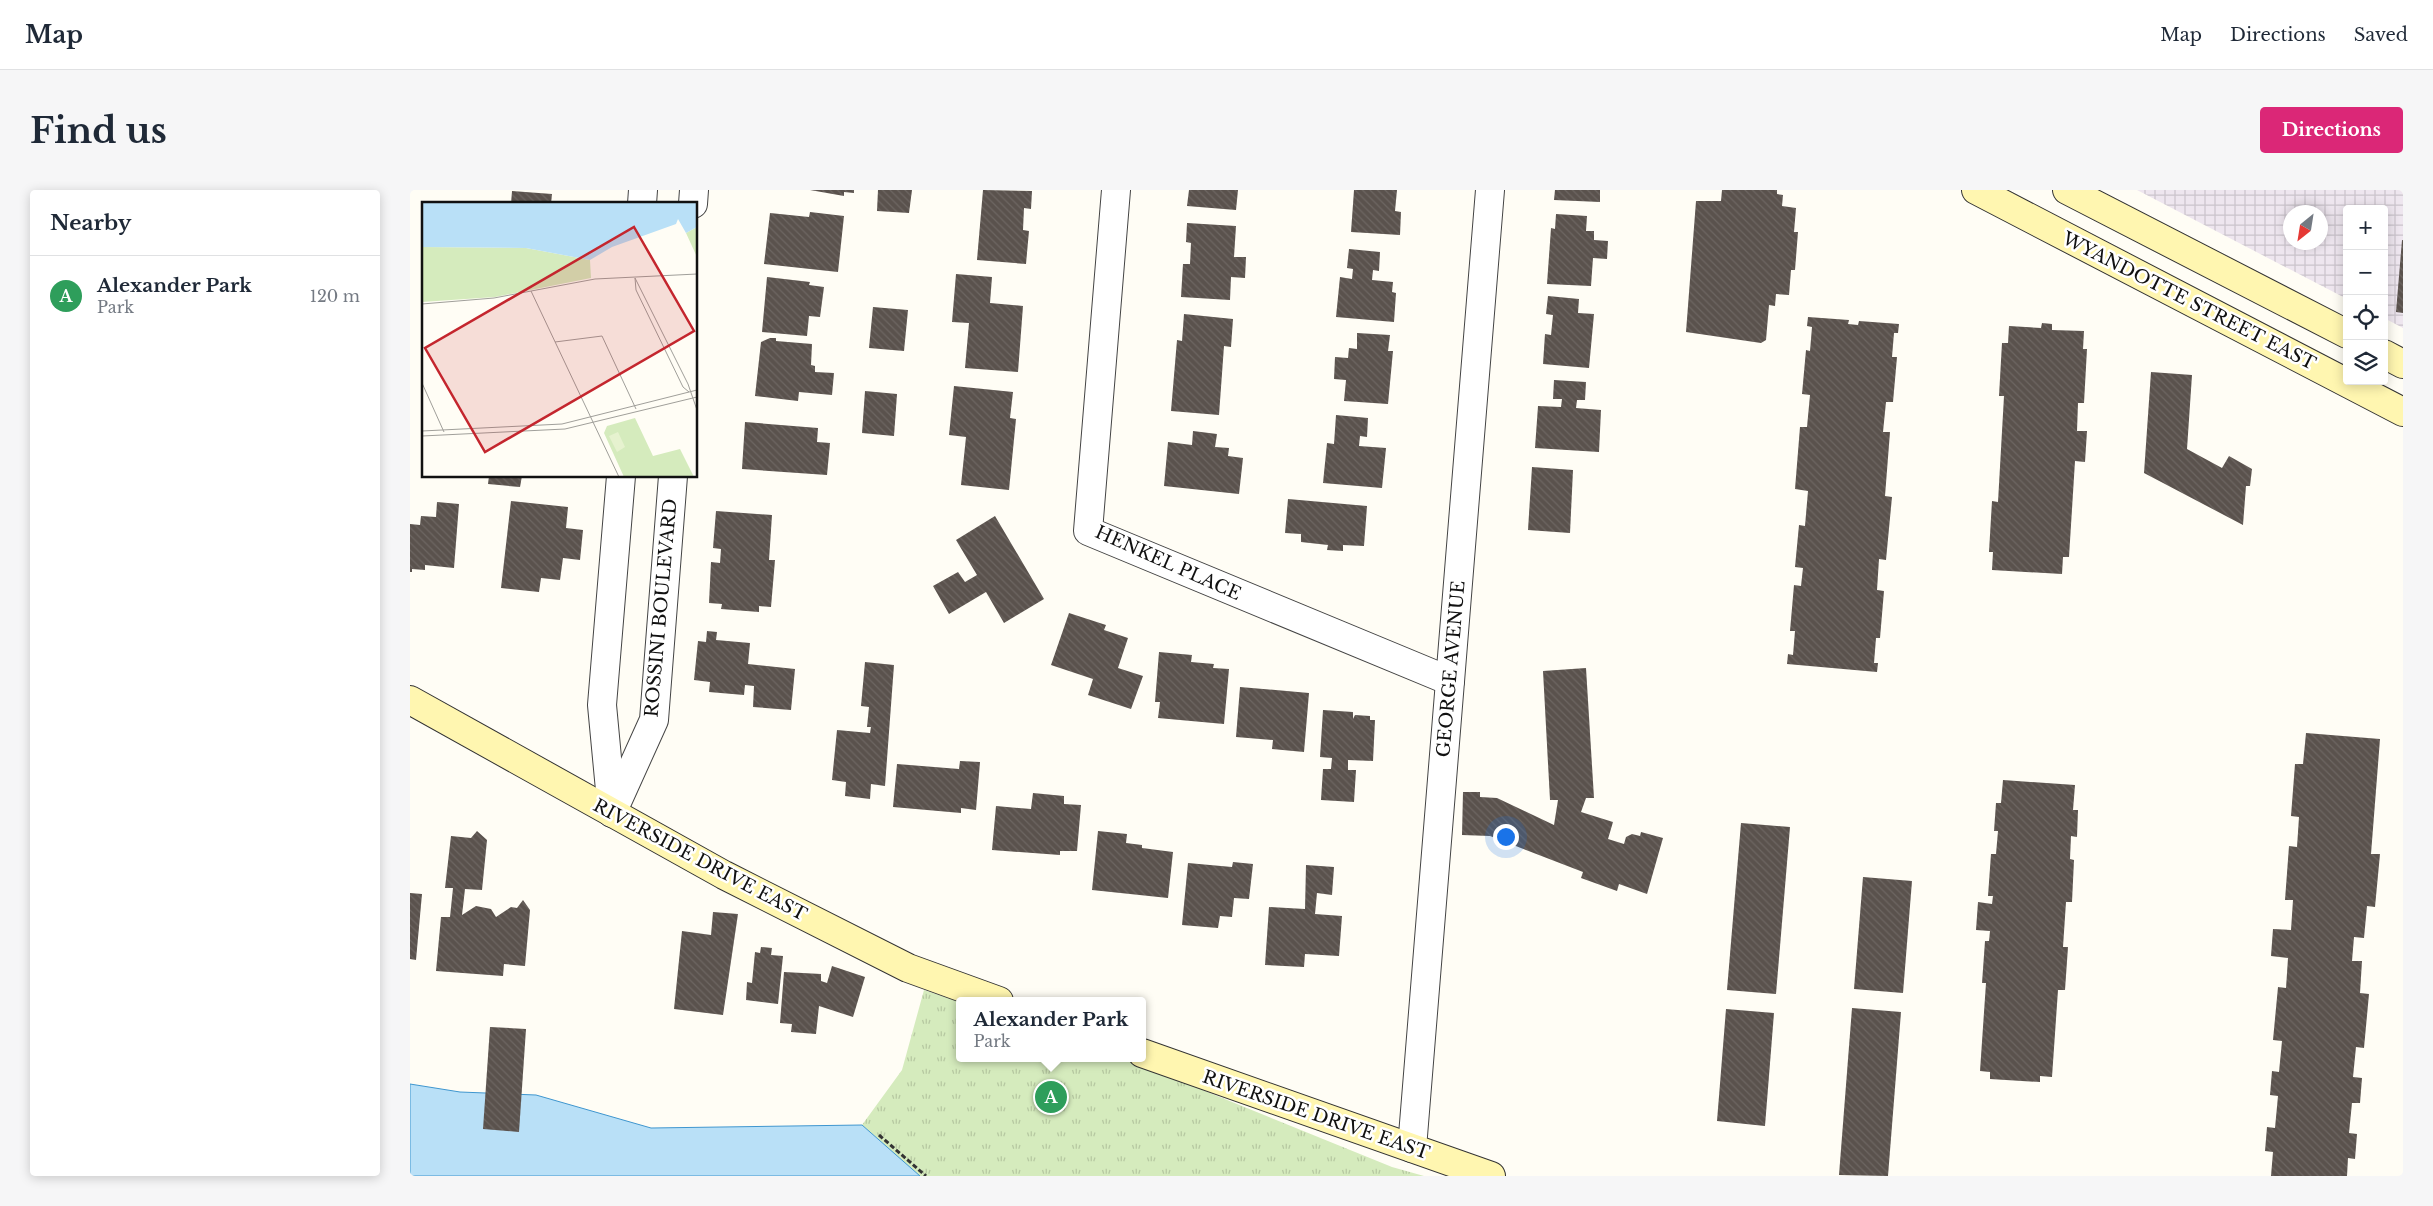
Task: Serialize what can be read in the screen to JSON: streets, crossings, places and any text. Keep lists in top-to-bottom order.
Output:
{
  "streets": {
    "main road": ["WYANDOTTE STREET EAST", "RIVERSIDE DRIVE EAST"],
    "street": ["HENKEL PLACE", "ROSSINI BOULEVARD", "GEORGE AVENUE"]
  },
  "crossings": [
    ["HENKEL PLACE", "GEORGE AVENUE"],
    ["ROSSINI BOULEVARD", "RIVERSIDE DRIVE EAST"],
    ["GEORGE AVENUE", "RIVERSIDE DRIVE EAST"]
  ],
  "north": "bottom left",
  "page": {
    "header": "Map",
    "nav": ["Map", "Directions", "Saved"],
    "buttons": "Directions",
    "title": "Find us",
    "heading": "Nearby",
    "map_buttons": ["+", "−"],
    "list": [
      {
        "mark": "A",
        "name": "Alexander Park",
        "note": "Park",
        "value": "120 m"
      }
    ],
    "popup": ["Alexander Park", "Park"],
    "pins": "A"
  }
}
